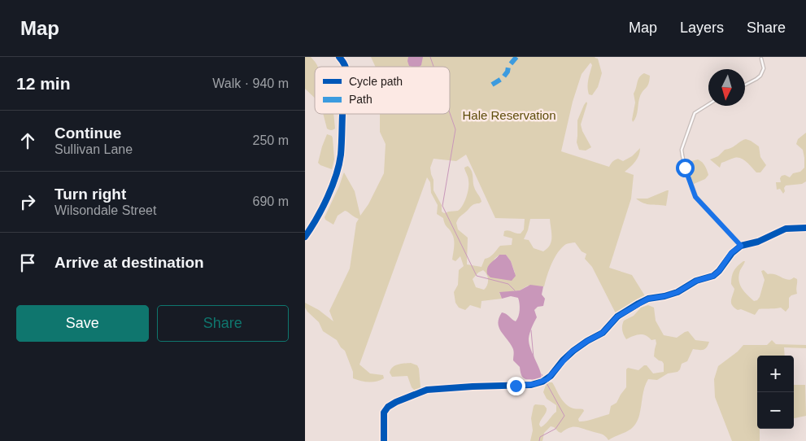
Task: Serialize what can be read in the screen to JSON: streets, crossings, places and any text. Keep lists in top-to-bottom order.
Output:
{
  "parks": ["Hale Reservation"],
  "legend": ["Cycle path", "Path"],
  "north": "bottom",
  "page": {
    "header": "Map",
    "nav": ["Map", "Layers", "Share"],
    "heading": ["12 min", "Walk · 940 m"],
    "list": [
      ["Continue", "Sullivan Lane", "250 m"],
      ["Turn right", "Wilsondale Street", "690 m"],
      "Arrive at destination"
    ],
    "buttons": ["Save", "Share"],
    "map_buttons": ["+", "−"]
  }
}
